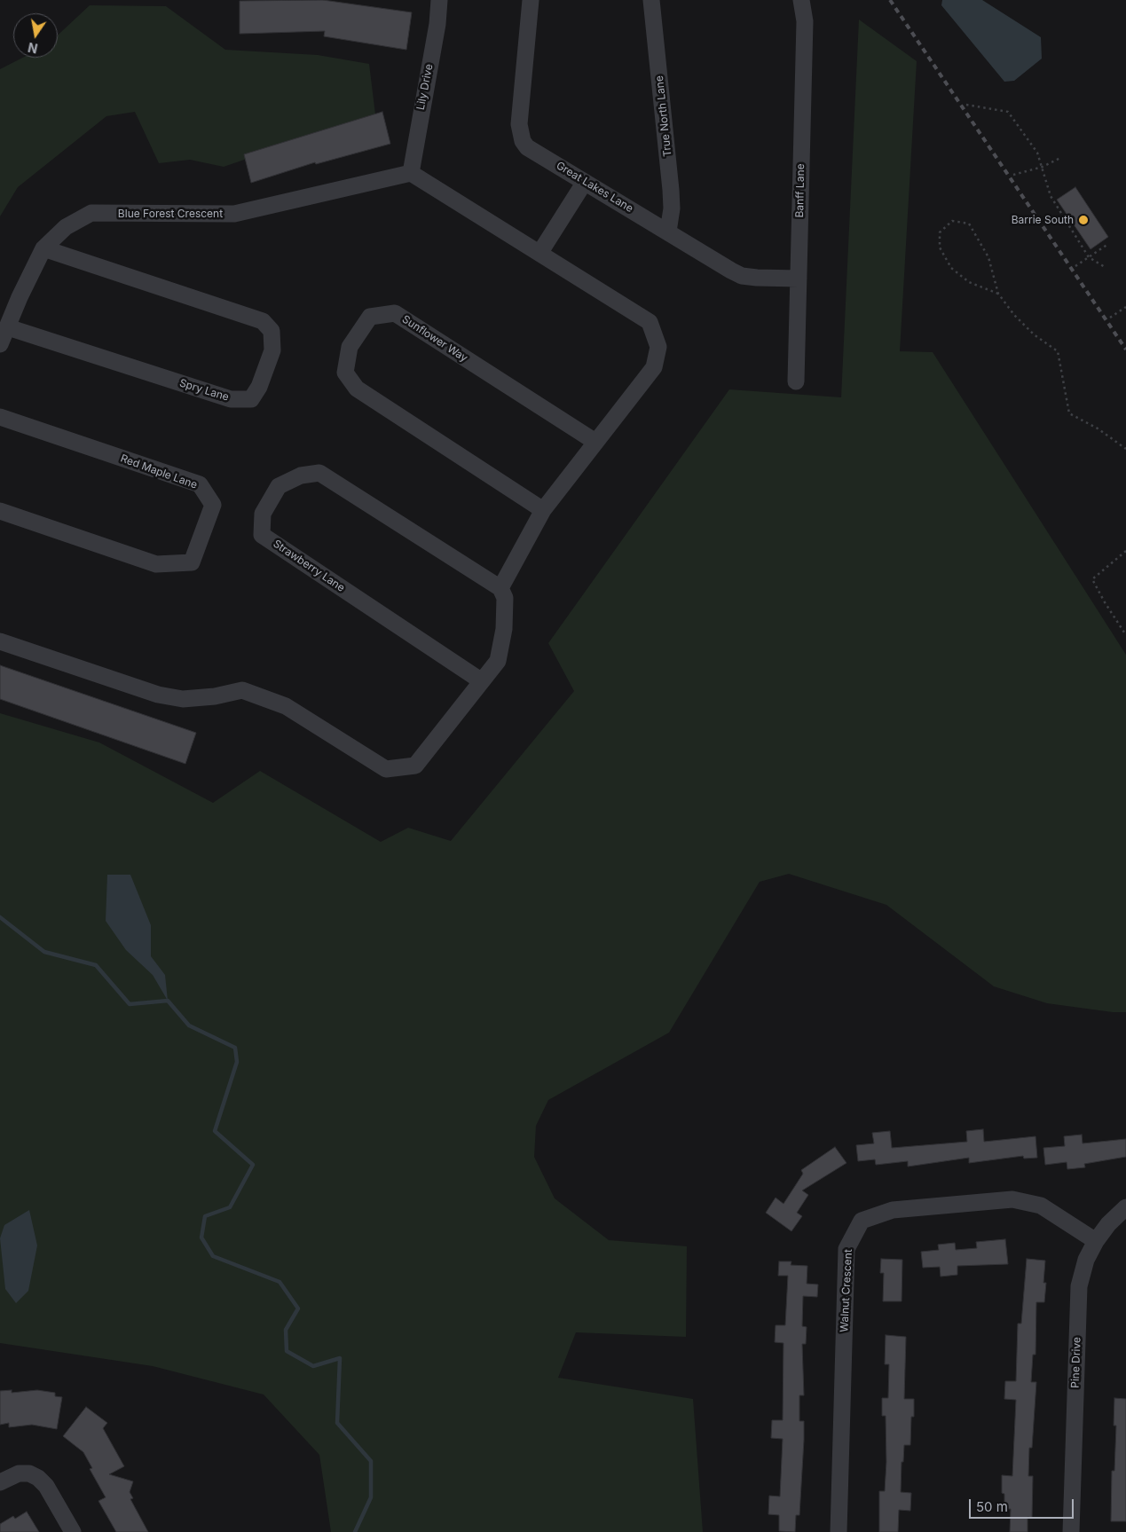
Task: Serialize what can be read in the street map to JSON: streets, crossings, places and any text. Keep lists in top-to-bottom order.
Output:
{
  "streets": {
    "street": [
      "Lily Drive",
      "True North Lane",
      "Great Lakes Lane",
      "Banff Lane",
      "Blue Forest Crescent",
      "Sunflower Way",
      "Spry Lane",
      "Red Maple Lane",
      "Strawberry Lane",
      "Walnut Crescent",
      "Pine Drive"
    ]
  },
  "crossings": [
    ["Lily Drive", "Blue Forest Crescent"],
    ["True North Lane", "Great Lakes Lane"],
    ["Great Lakes Lane", "Banff Lane"],
    ["Blue Forest Crescent", "Spry Lane"],
    ["Walnut Crescent", "Pine Drive"]
  ],
  "places": ["Barrie South"],
  "scale_bar": "50 m",
  "north": "bottom"
}
